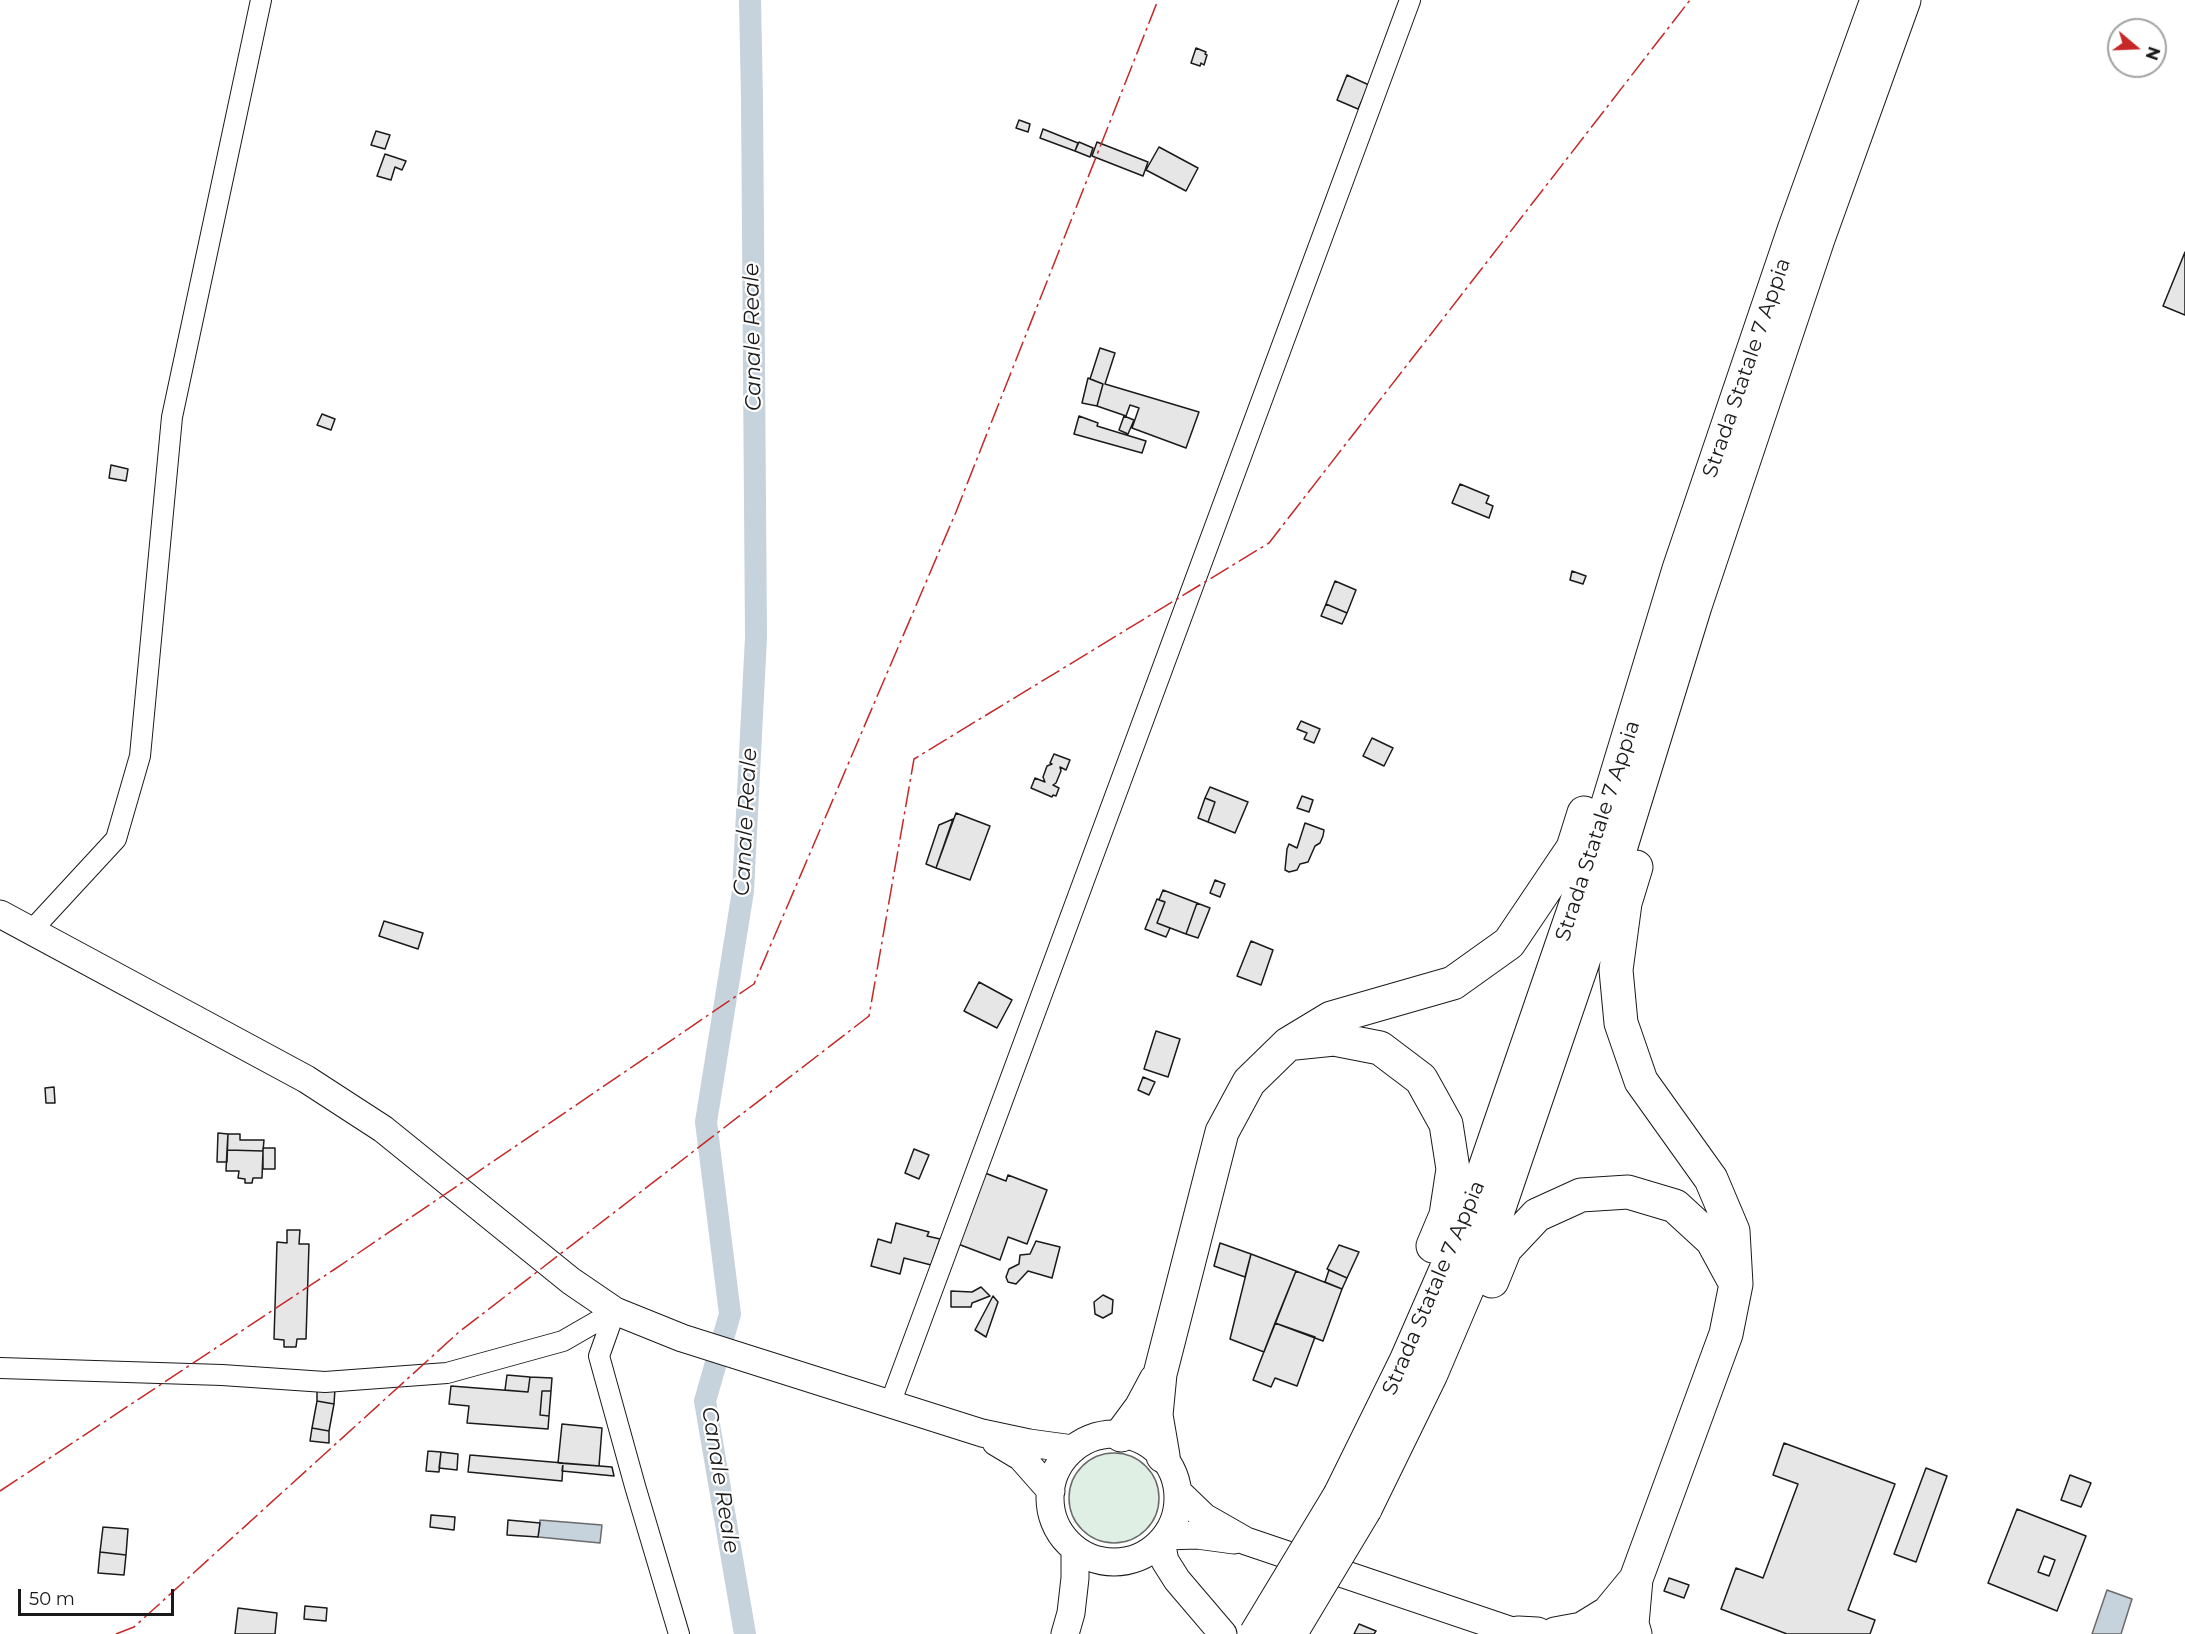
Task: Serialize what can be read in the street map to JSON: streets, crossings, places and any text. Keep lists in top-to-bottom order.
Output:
{
  "streets": {
    "highway": ["Strada Statale 7 Appia"]
  },
  "water": ["Canale Reale"],
  "scale_bar": "50 m",
  "north": "right"
}
